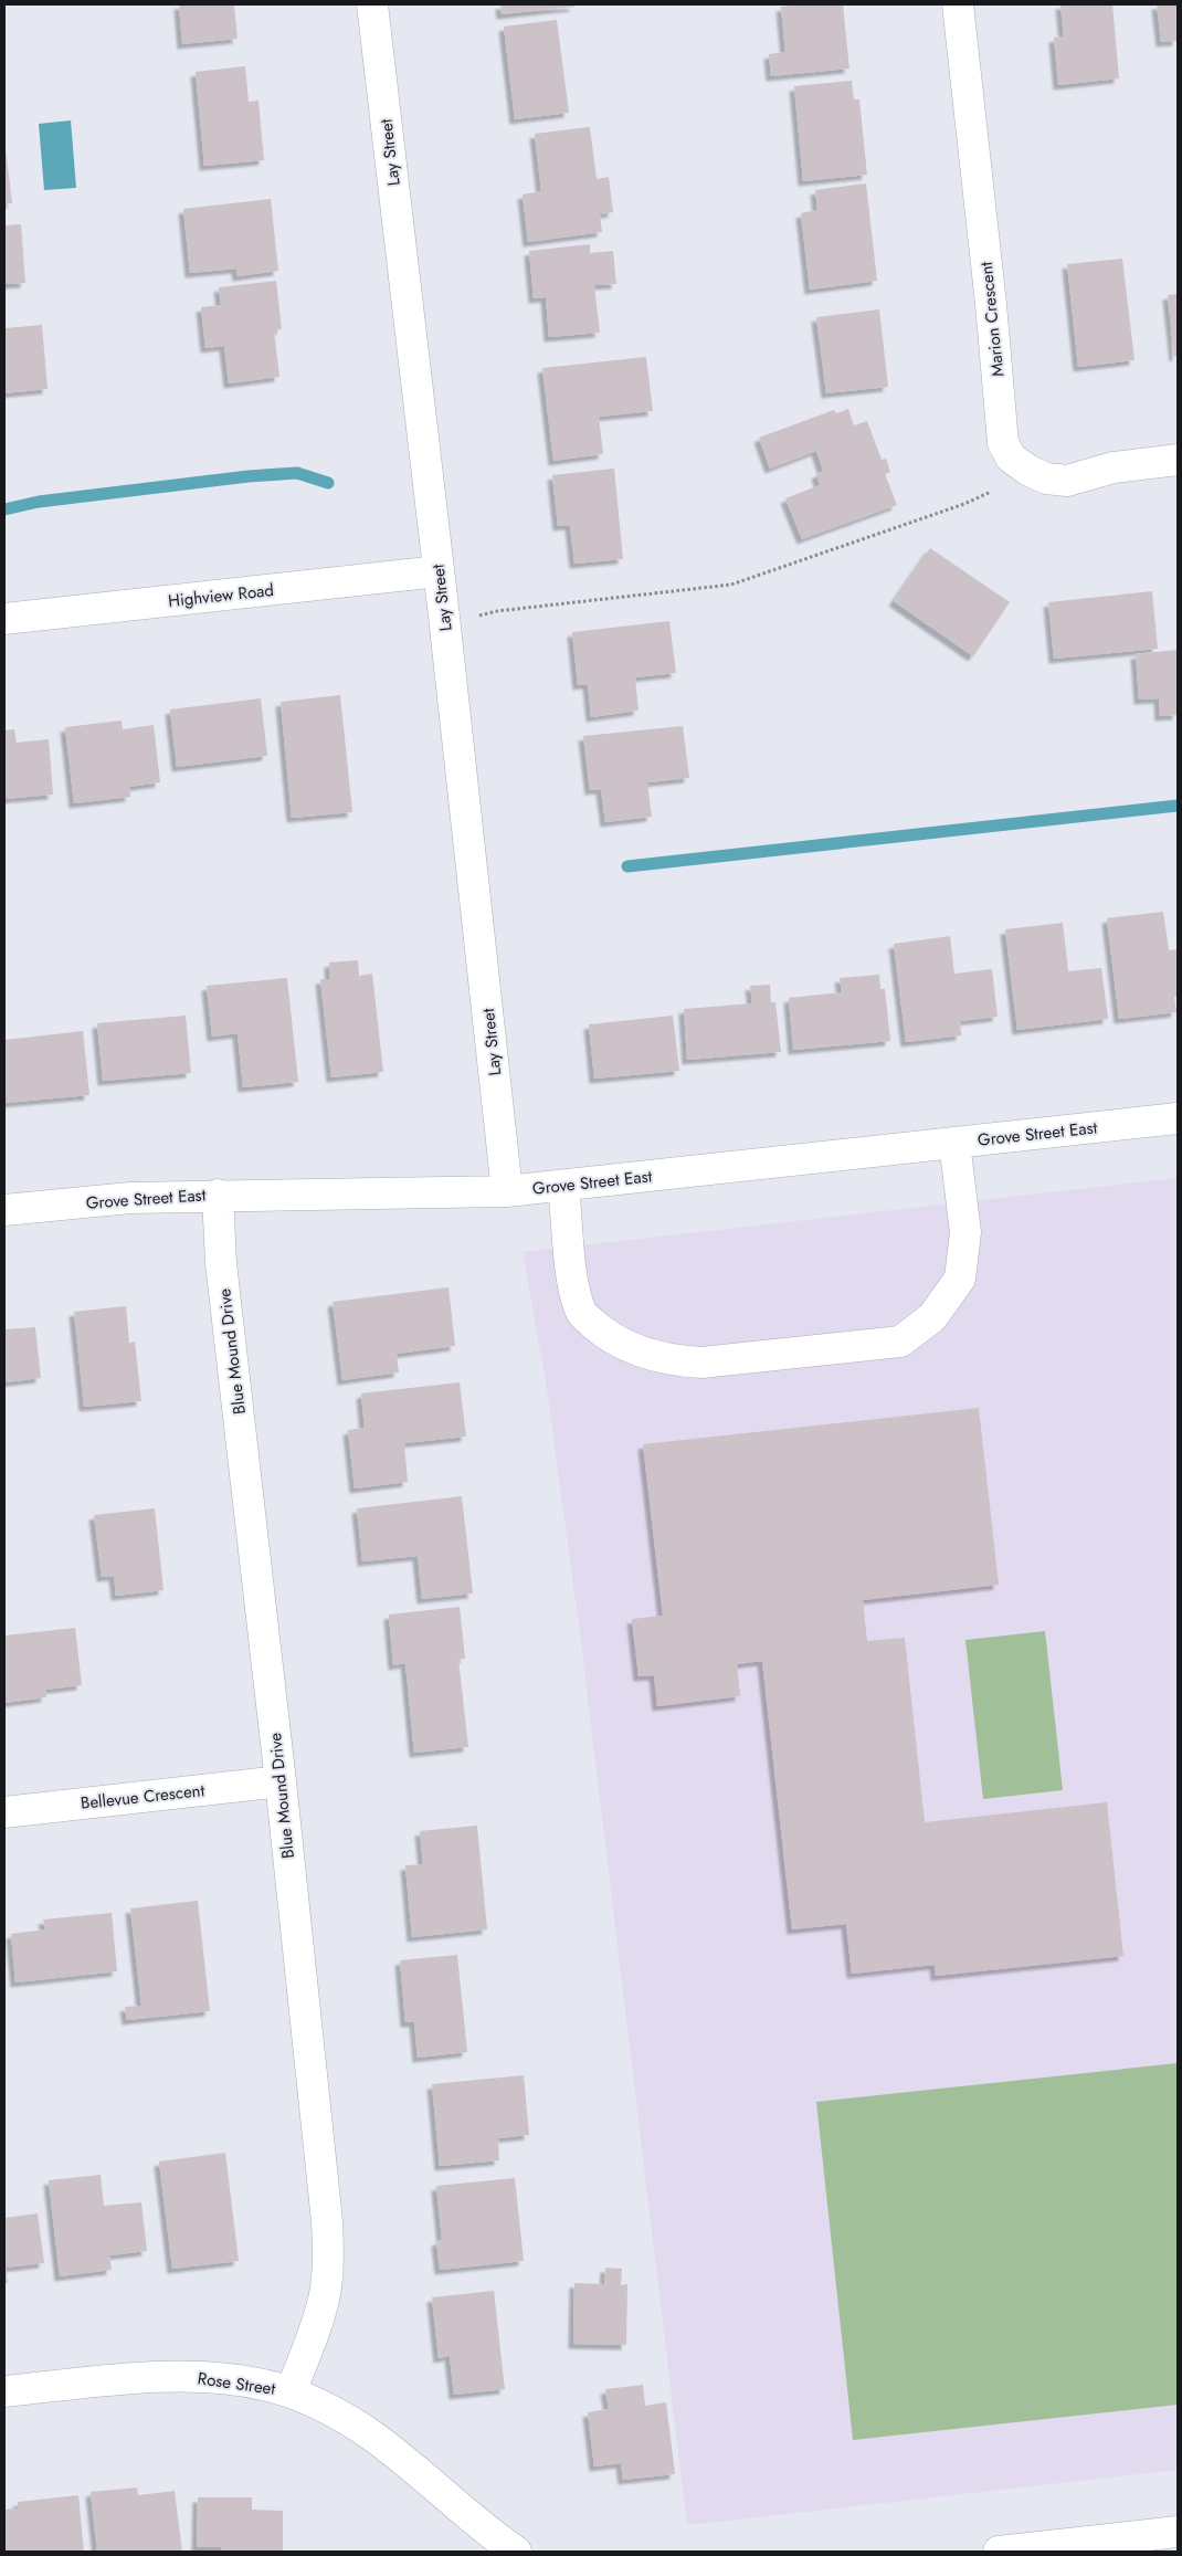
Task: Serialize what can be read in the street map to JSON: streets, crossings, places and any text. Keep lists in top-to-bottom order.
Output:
{
  "streets": {
    "street": [
      "Lay Street",
      "Marion Crescent",
      "Highview Road",
      "Grove Street East",
      "Blue Mound Drive",
      "Bellevue Crescent",
      "Rose Street"
    ]
  },
  "crossings": [
    ["Lay Street", "Highview Road"],
    ["Lay Street", "Grove Street East"],
    ["Grove Street East", "Blue Mound Drive"],
    ["Blue Mound Drive", "Bellevue Crescent"],
    ["Blue Mound Drive", "Rose Street"]
  ]
}
